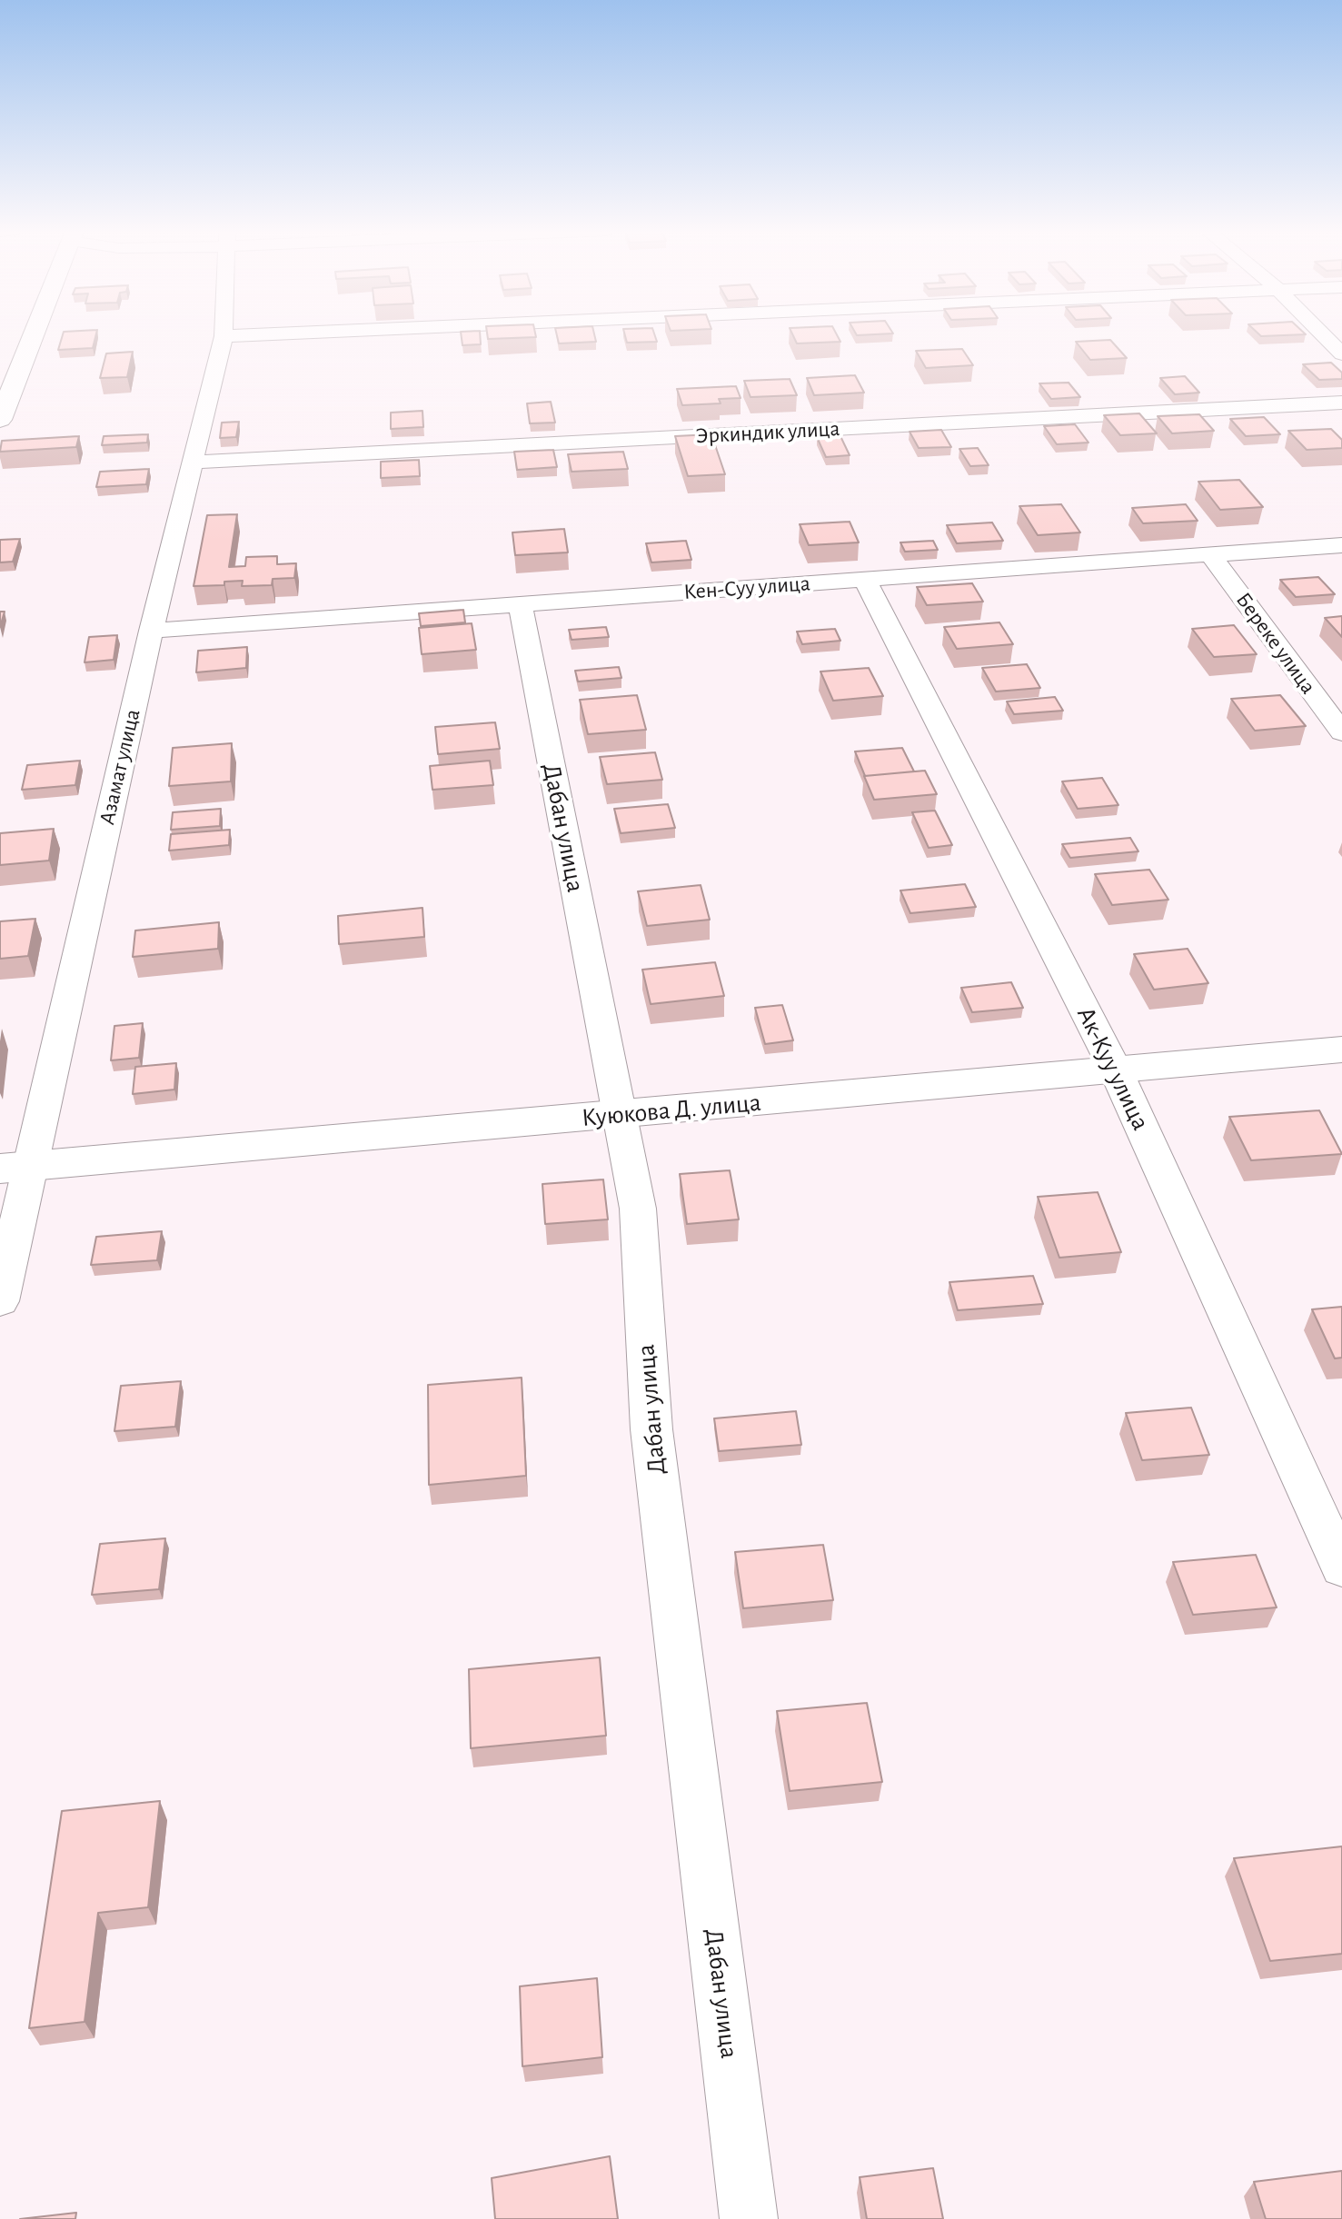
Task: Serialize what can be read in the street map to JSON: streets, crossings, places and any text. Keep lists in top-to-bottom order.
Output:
{
  "streets": {
    "street": [
      "Эркиндик улица",
      "Кен-Суу улица",
      "Береке улица",
      "Азамат улица",
      "Дабан улица",
      "Ак-Куу улица",
      "Куюкова Д. улица"
    ]
  },
  "crossings": [
    ["Эркиндик улица", "Азамат улица"],
    ["Кен-Суу улица", "Береке улица"],
    ["Кен-Суу улица", "Азамат улица"],
    ["Кен-Суу улица", "Дабан улица"],
    ["Кен-Суу улица", "Ак-Куу улица"],
    ["Азамат улица", "Куюкова Д. улица"],
    ["Дабан улица", "Куюкова Д. улица"],
    ["Ак-Куу улица", "Куюкова Д. улица"]
  ]
}
